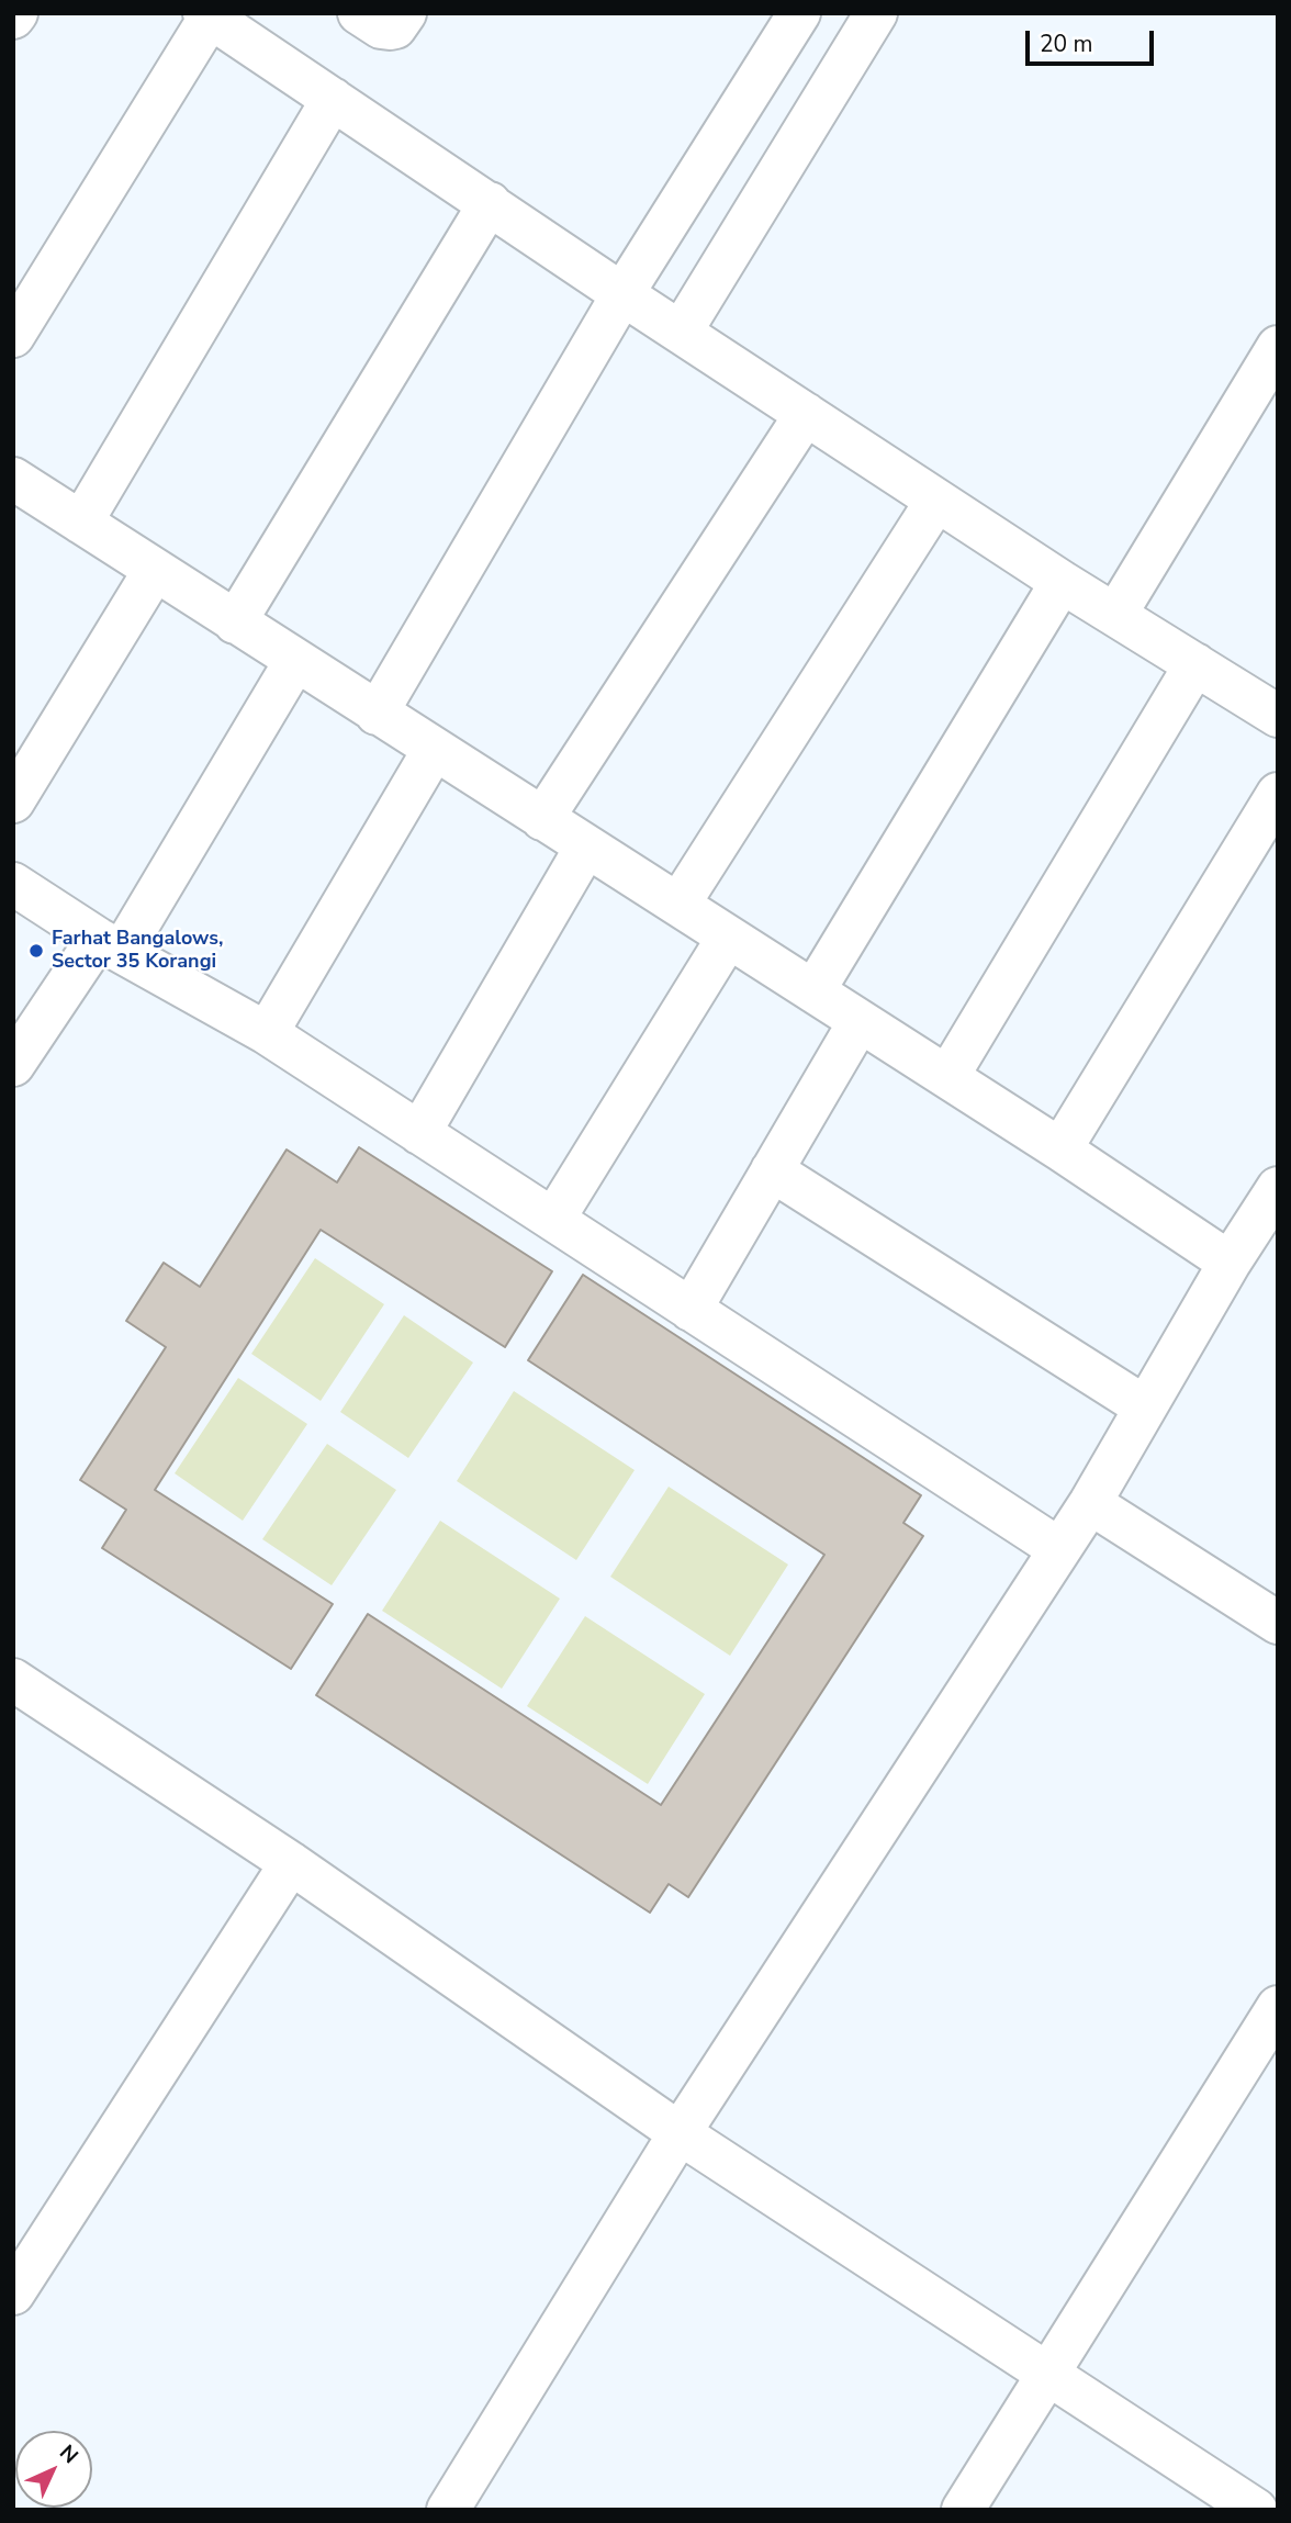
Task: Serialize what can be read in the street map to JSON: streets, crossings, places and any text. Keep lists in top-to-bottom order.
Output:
{
  "places": ["Farhat Bangalows, Sector 35 Korangi"],
  "scale_bar": "20 m",
  "north": "top right"
}
